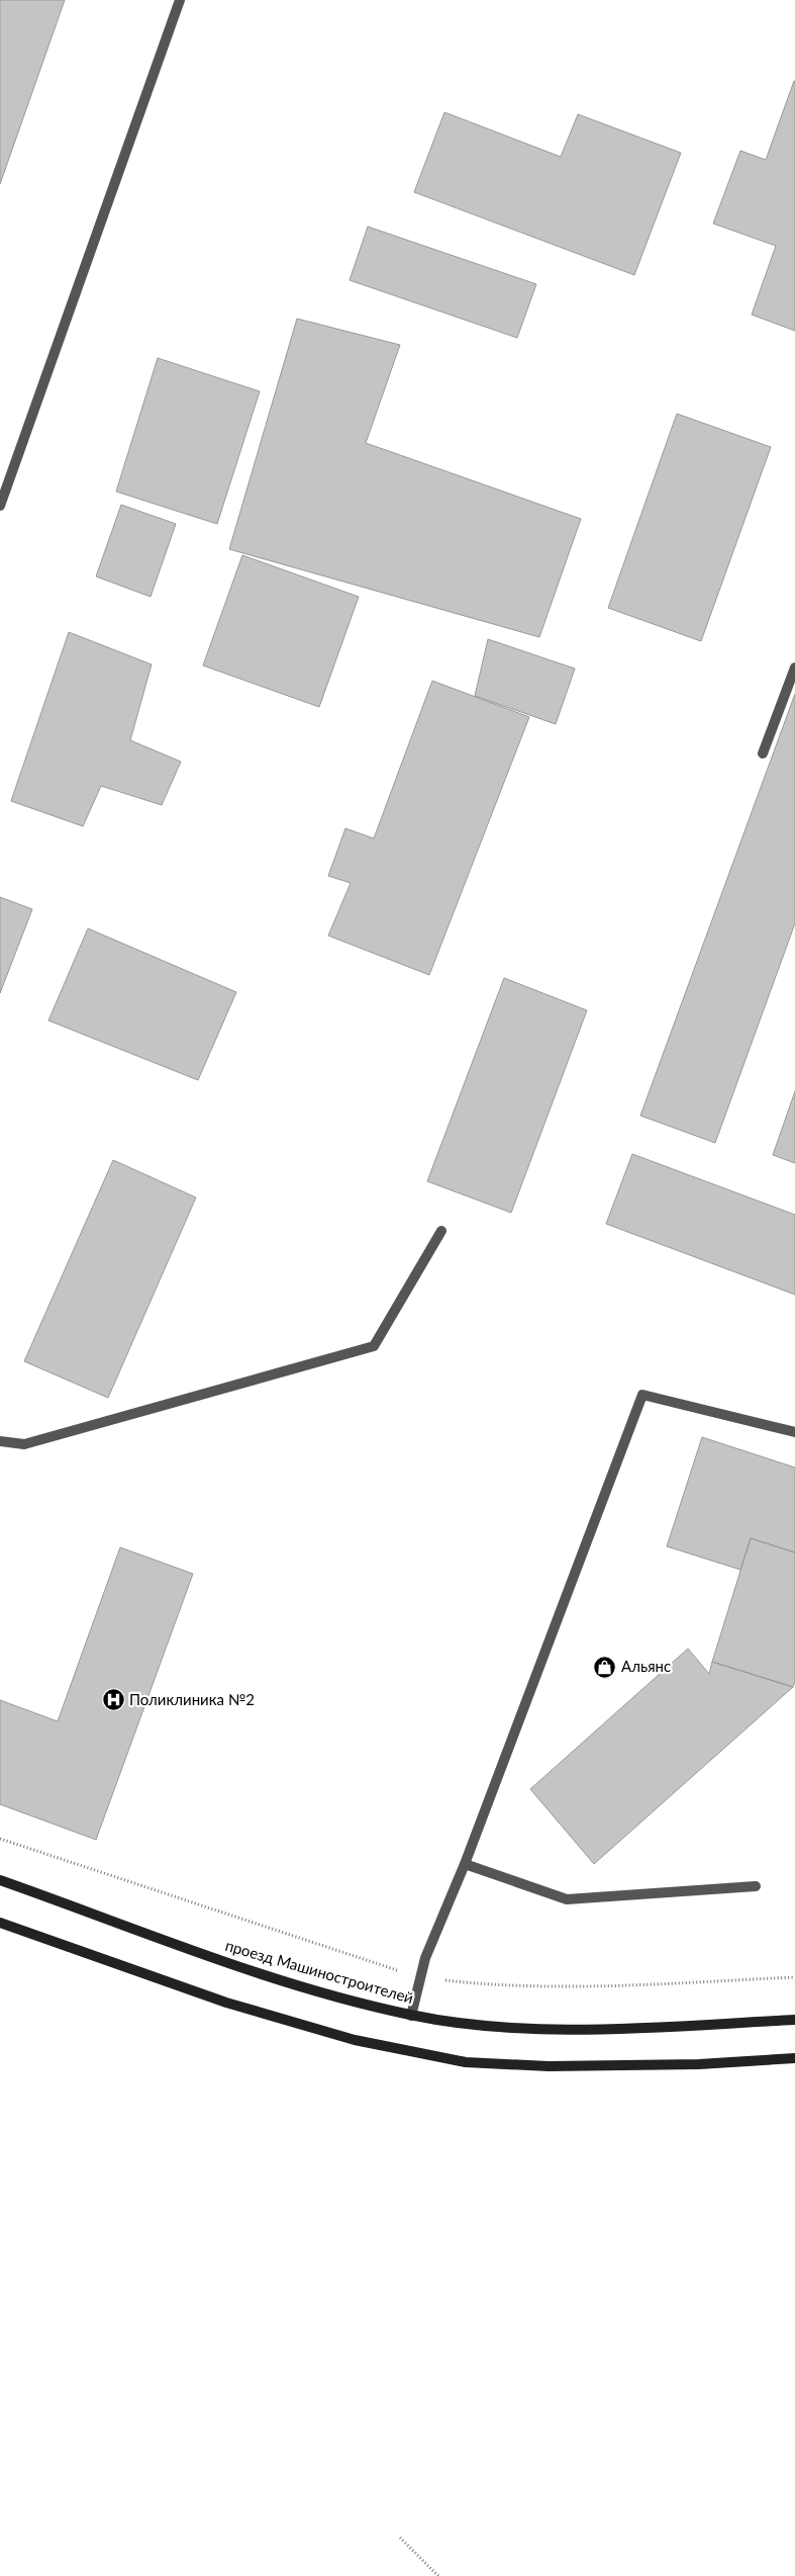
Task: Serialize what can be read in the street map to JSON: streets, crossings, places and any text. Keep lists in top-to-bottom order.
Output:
{
  "streets": {
    "main road": ["проезд Машиностроителей"]
  },
  "places": {
    "shop": ["Альянс"],
    "hospital": ["Поликлиника №2"]
  }
}
